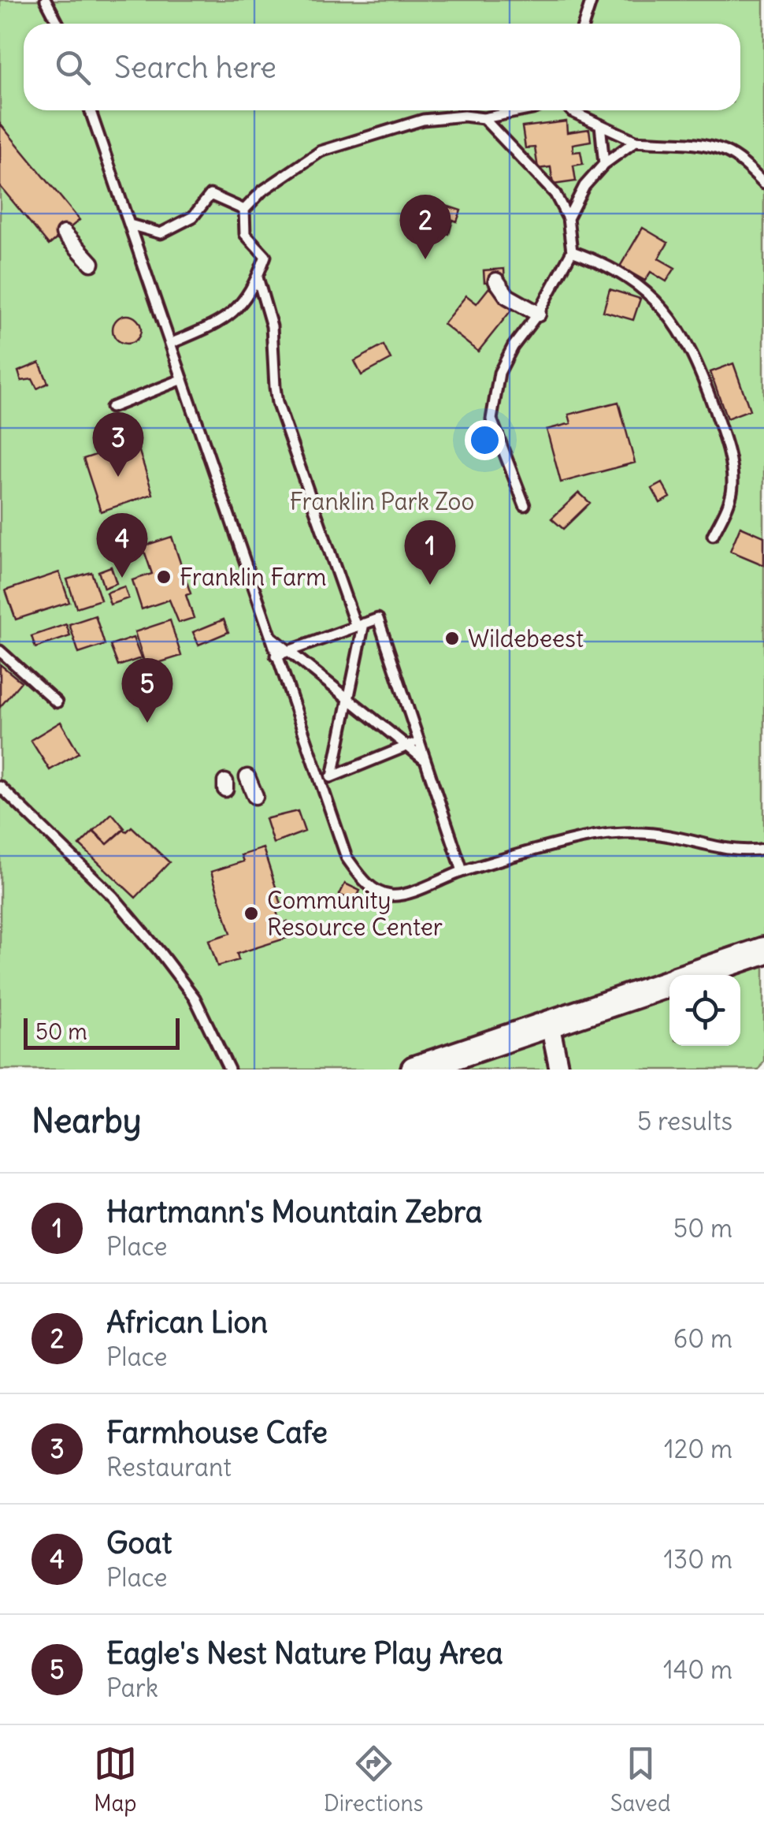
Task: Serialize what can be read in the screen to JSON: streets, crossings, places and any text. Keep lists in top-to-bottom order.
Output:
{
  "parks": ["Franklin Park Zoo"],
  "places": ["Franklin Farm", "Wildebeest", "Community Resource Center"],
  "scale_bar": "50 m",
  "page": {
    "search": "Search here",
    "pins": [
      "2",
      "3",
      "4",
      "1",
      "5"
    ],
    "scale": "50 m",
    "heading": ["Nearby", "5 results"],
    "list": [
      {
        "mark": "1",
        "name": "Hartmann's Mountain Zebra",
        "note": "Place",
        "value": "50 m"
      },
      {
        "mark": "2",
        "name": "African Lion",
        "note": "Place",
        "value": "60 m"
      },
      {
        "mark": "3",
        "name": "Farmhouse Cafe",
        "note": "Restaurant",
        "value": "120 m"
      },
      {
        "mark": "4",
        "name": "Goat",
        "note": "Place",
        "value": "130 m"
      },
      {
        "mark": "5",
        "name": "Eagle's Nest Nature Play Area",
        "note": "Park",
        "value": "140 m"
      }
    ],
    "nav": ["Map", "Directions", "Saved"]
  }
}
